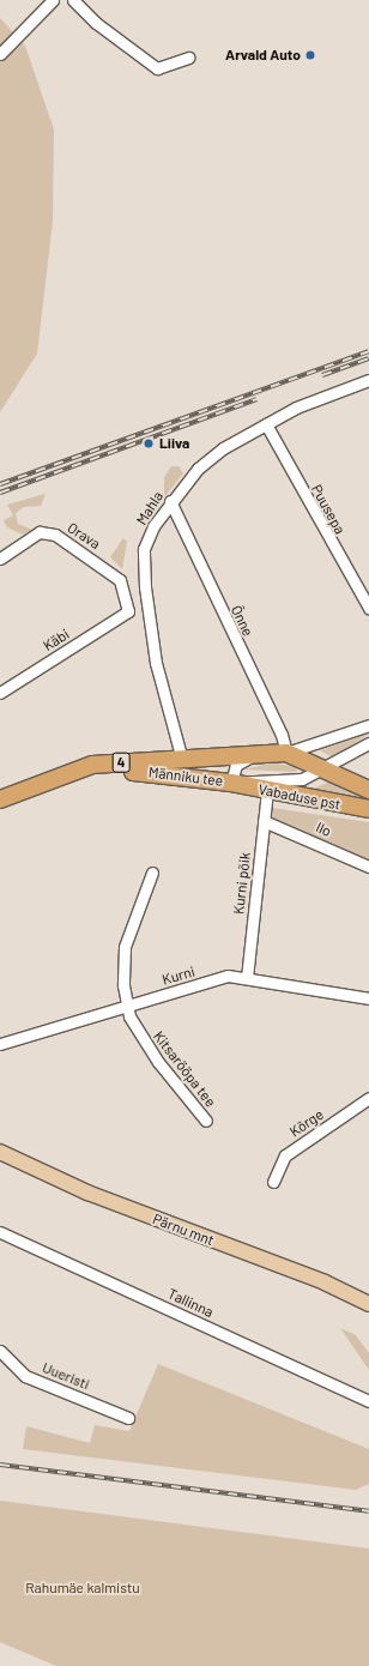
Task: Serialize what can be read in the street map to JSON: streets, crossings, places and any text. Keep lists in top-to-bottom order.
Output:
{
  "streets": {
    "highway": ["4", "Männiku tee", "Vabaduse pst"],
    "main road": ["Pärnu mnt"],
    "street": [
      "Mahla",
      "Puusepa",
      "Orava",
      "Õnne",
      "Käbi",
      "Ilo",
      "Kurni põik",
      "Kurni",
      "Kitsarööpa tee",
      "Kõrge",
      "Tallinna",
      "Uueristi"
    ]
  },
  "crossings": [
    ["Mahla", "Puusepa"],
    ["Mahla", "Õnne"],
    ["Mahla", "Männiku tee"],
    ["Orava", "Käbi"],
    ["Õnne", "Männiku tee"],
    ["Õnne", "Vabaduse pst"],
    ["Männiku tee", "Vabaduse pst"],
    ["Vabaduse pst", "Kurni põik"],
    ["Ilo", "Kurni põik"],
    ["Kurni põik", "Kurni"],
    ["Kurni", "Kitsarööpa tee"]
  ],
  "parks": ["Rahumäe kalmistu"],
  "places": ["Arvald Auto", "Liiva"]
}
